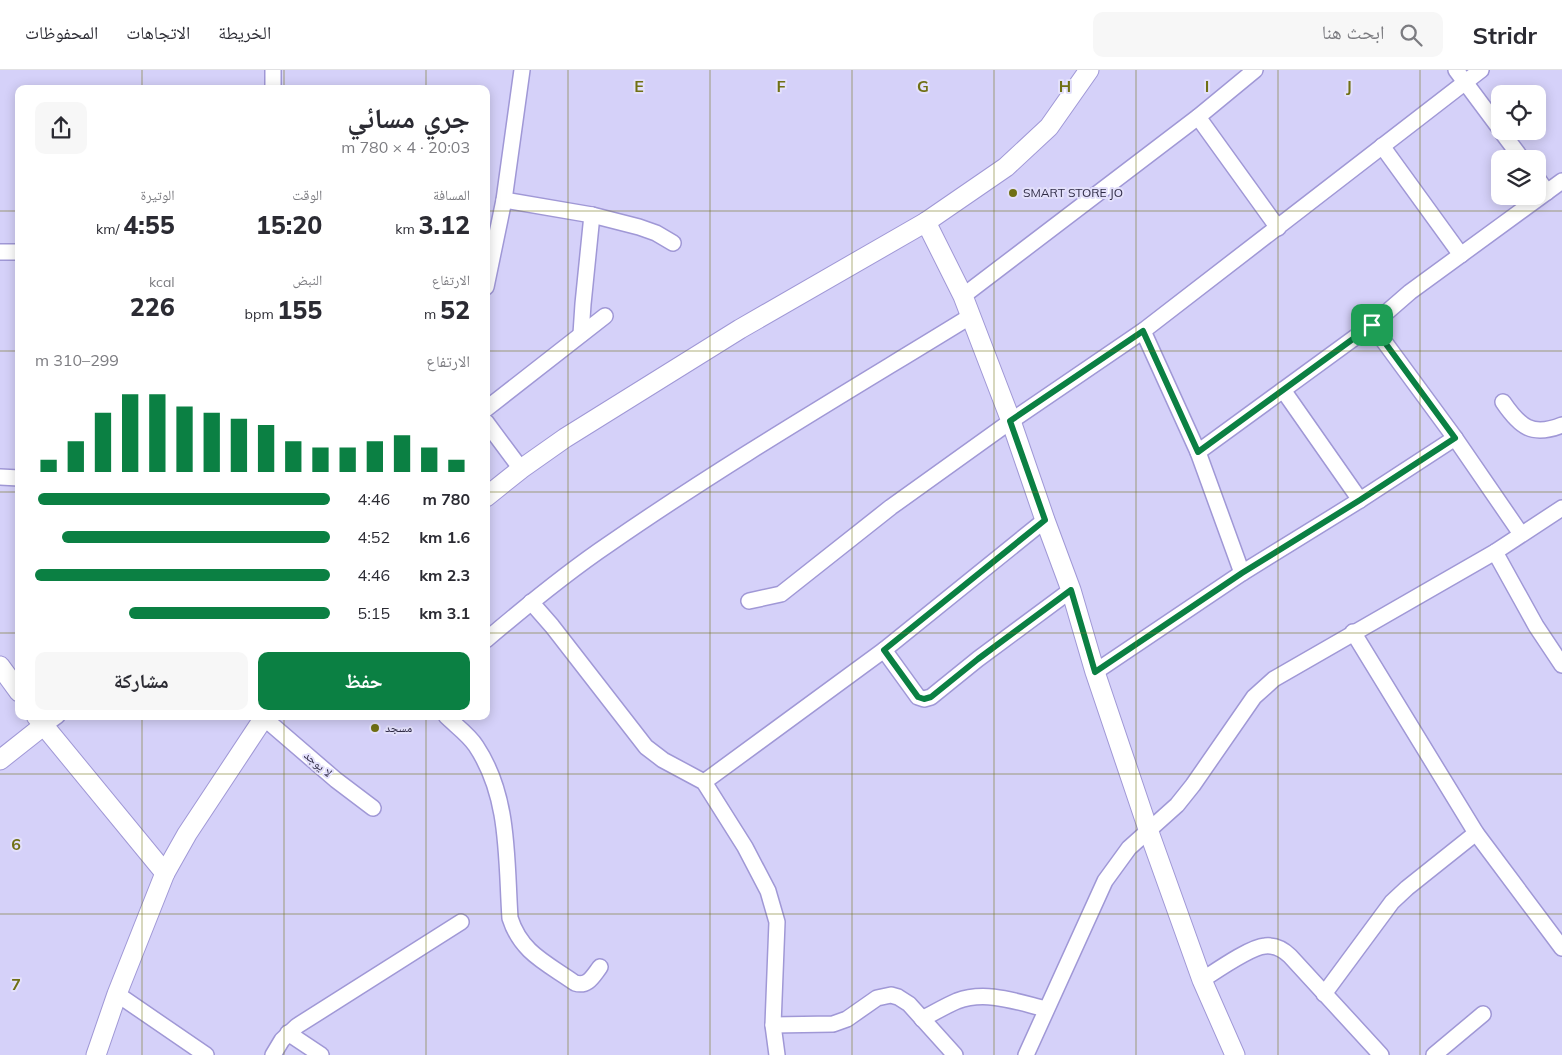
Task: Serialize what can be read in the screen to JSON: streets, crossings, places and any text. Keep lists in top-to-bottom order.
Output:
{
  "streets": {
    "street": ["لا يوجد"]
  },
  "places": ["SMART STORE JO", "مسجد"],
  "page": {
    "header": "Stridr",
    "search": "ابحث هنا",
    "nav": ["الخريطة", "الاتجاهات", "المحفوظات"],
    "heading": ["جري مسائي", "20:03 · 4 × 780 m"],
    "stats": [
      ["المسافة", "3.12 km"],
      ["الوقت", "15:20"],
      ["الوتيرة", "4:55 /km"],
      ["الارتفاع", "52 m"],
      ["النبض", "155 bpm"],
      ["kcal", "226"]
    ],
    "chart": ["الارتفاع", "299–310 m"],
    "list": [
      {
        "name": "780 m",
        "note": "4:46"
      },
      {
        "name": "1.6 km",
        "note": "4:52"
      },
      {
        "name": "2.3 km",
        "note": "4:46"
      },
      {
        "name": "3.1 km",
        "note": "5:15"
      }
    ],
    "buttons": ["حفظ", "مشاركة"]
  },
  "grid": {
    "columns": [
      "E",
      "F",
      "G",
      "H",
      "I",
      "J"
    ],
    "rows": ["6", "7"]
  }
}
